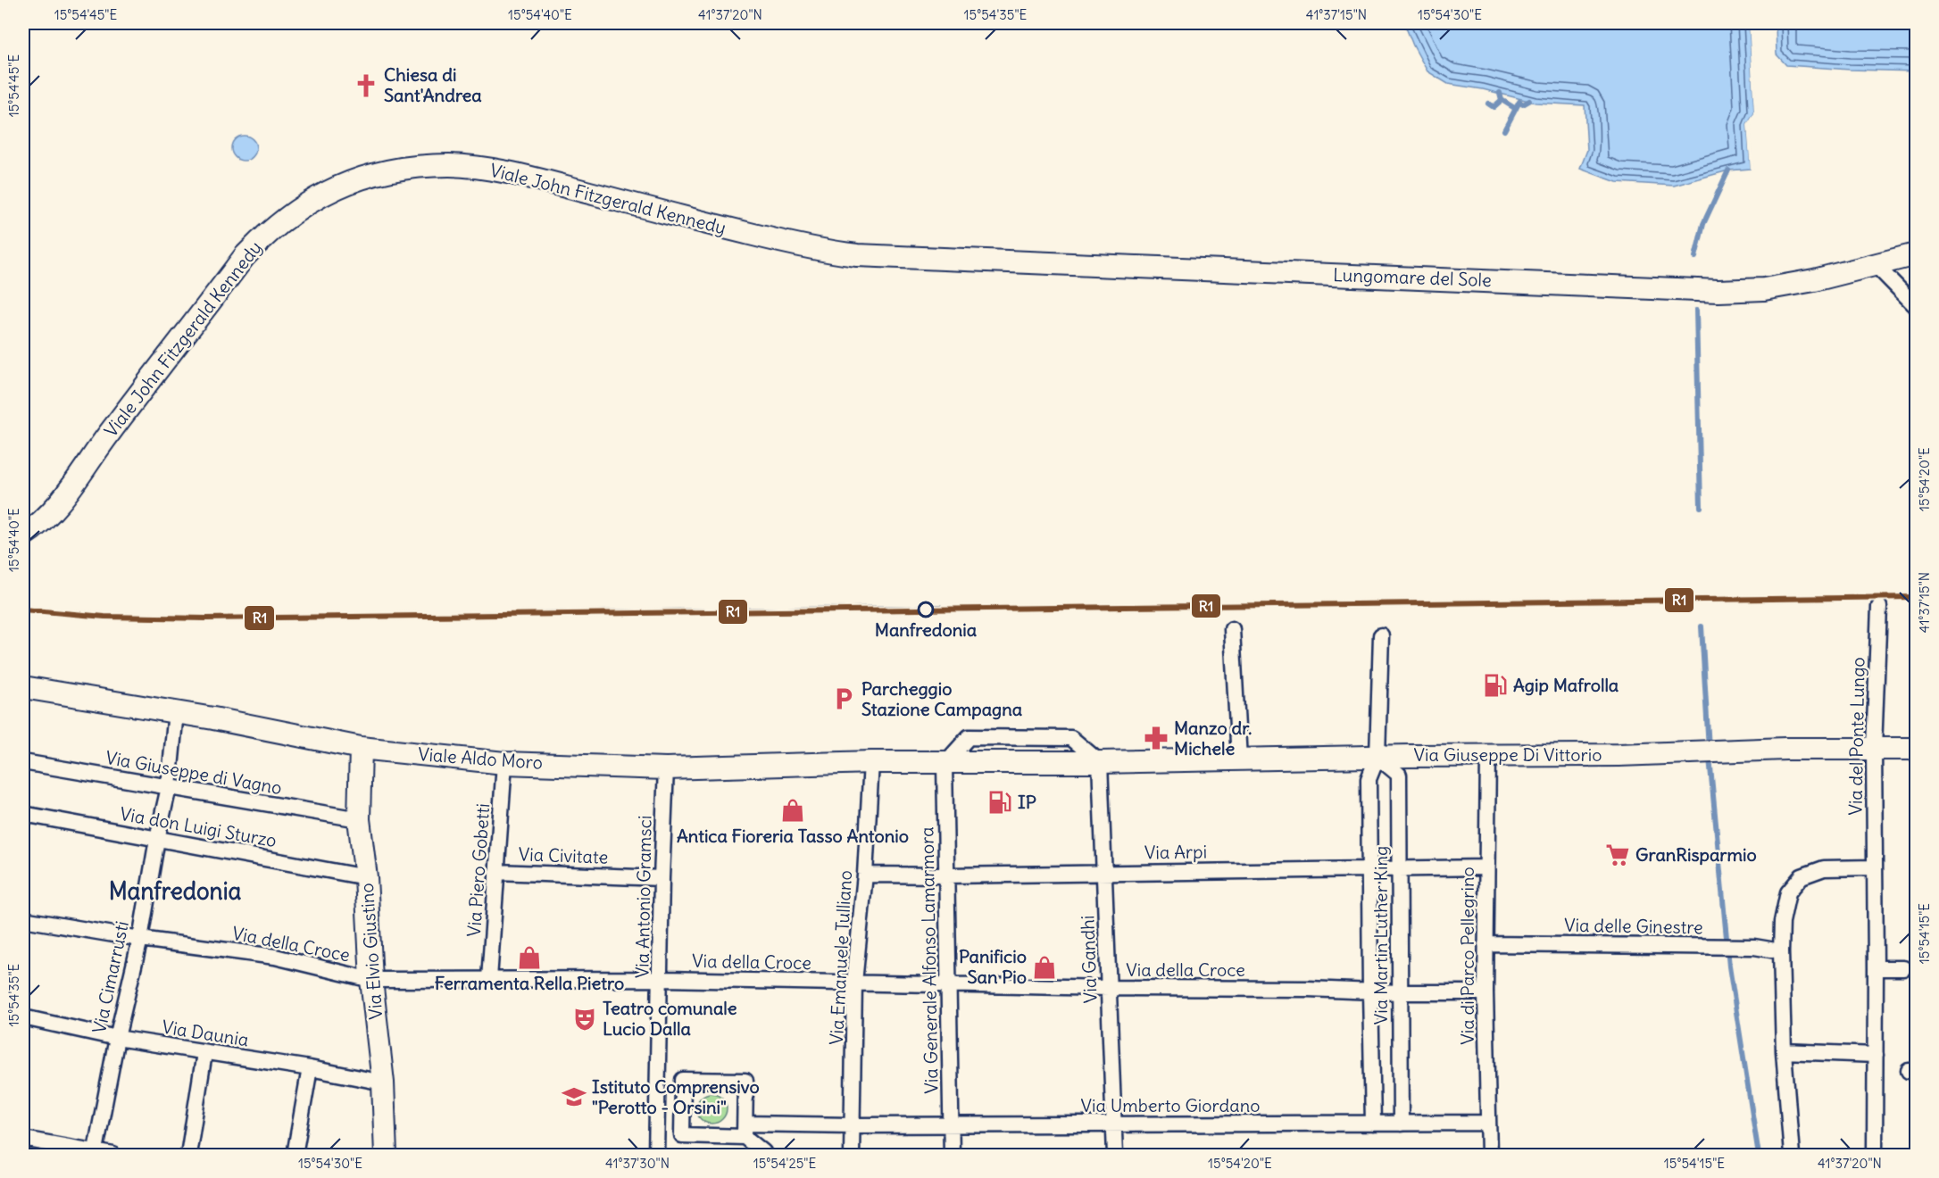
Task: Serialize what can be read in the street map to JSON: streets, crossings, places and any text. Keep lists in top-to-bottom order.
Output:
{
  "streets": {
    "street": [
      "Viale John Fitzgerald Kennedy",
      "Lungomare del Sole",
      "Via del Ponte Lungo",
      "Via Giuseppe Di Vittorio",
      "Viale Aldo Moro",
      "Via Giuseppe di Vagno",
      "Via don Luigi Sturzo",
      "Via Arpi",
      "Via Civitate",
      "Via Piero Gobetti",
      "Via Antonio Gramsci",
      "Via delle Ginestre",
      "Via Martin Luther King",
      "Via della Croce",
      "Via Elvio Giustino",
      "Via di Parco Pellegrino",
      "Via Emanuele Tulliano",
      "Via Gandhi",
      "Via Generale Alfonso Lamarmora",
      "Via Cimarrusti",
      "Via Daunia",
      "Via Umberto Giordano"
    ]
  },
  "crossings": [
    ["Viale John Fitzgerald Kennedy", "Lungomare del Sole"],
    ["Via del Ponte Lungo", "Via Giuseppe Di Vittorio"],
    ["Via Giuseppe Di Vittorio", "Viale Aldo Moro"],
    ["Via Giuseppe Di Vittorio", "Via Martin Luther King"],
    ["Via Giuseppe Di Vittorio", "Via di Parco Pellegrino"],
    ["Via Giuseppe Di Vittorio", "Via Gandhi"],
    ["Viale Aldo Moro", "Via Piero Gobetti"],
    ["Viale Aldo Moro", "Via Antonio Gramsci"],
    ["Viale Aldo Moro", "Via Elvio Giustino"],
    ["Viale Aldo Moro", "Via Emanuele Tulliano"],
    ["Viale Aldo Moro", "Via Gandhi"],
    ["Viale Aldo Moro", "Via Generale Alfonso Lamarmora"],
    ["Viale Aldo Moro", "Via Cimarrusti"],
    ["Via Giuseppe di Vagno", "Via Elvio Giustino"],
    ["Via Giuseppe di Vagno", "Via Cimarrusti"],
    ["Via don Luigi Sturzo", "Via Elvio Giustino"],
    ["Via don Luigi Sturzo", "Via Cimarrusti"],
    ["Via Arpi", "Via Martin Luther King"],
    ["Via Arpi", "Via di Parco Pellegrino"],
    ["Via Arpi", "Via Emanuele Tulliano"],
    ["Via Arpi", "Via Gandhi"],
    ["Via Arpi", "Via Generale Alfonso Lamarmora"],
    ["Via Civitate", "Via Piero Gobetti"],
    ["Via Civitate", "Via Antonio Gramsci"],
    ["Via Piero Gobetti", "Via della Croce"],
    ["Via Antonio Gramsci", "Via della Croce"],
    ["Via delle Ginestre", "Via di Parco Pellegrino"],
    ["Via Martin Luther King", "Via della Croce"],
    ["Via Martin Luther King", "Via Umberto Giordano"],
    ["Via della Croce", "Via Elvio Giustino"],
    ["Via della Croce", "Via di Parco Pellegrino"],
    ["Via della Croce", "Via Emanuele Tulliano"],
    ["Via della Croce", "Via Gandhi"],
    ["Via della Croce", "Via Generale Alfonso Lamarmora"],
    ["Via della Croce", "Via Cimarrusti"],
    ["Via Elvio Giustino", "Via Daunia"],
    ["Via di Parco Pellegrino", "Via Umberto Giordano"],
    ["Via Emanuele Tulliano", "Via Umberto Giordano"],
    ["Via Gandhi", "Via Umberto Giordano"],
    ["Via Generale Alfonso Lamarmora", "Via Umberto Giordano"],
    ["Via Cimarrusti", "Via Daunia"]
  ],
  "districts": ["Manfredonia"],
  "places": {
    "church": ["Chiesa di Sant'Andrea"],
    "other": ["Manfredonia"],
    "fuel station": ["Agip Mafrolla", "IP"],
    "parking": ["Parcheggio Stazione Campagna"],
    "pharmacy": ["Manzo dr. Michele"],
    "shop": ["Antica Fioreria Tasso Antonio", "Ferramenta Rella Pietro", "Panificio San Pio"],
    "supermarket": ["GranRisparmio"],
    "theatre": ["Teatro comunale Lucio Dalla"],
    "school or university": ["Istituto Comprensivo \"Perotto - Orsini\""]
  },
  "lines": ["transit line R1"],
  "coordinates": [
    "15°54'45\"E",
    "15°54'40\"E",
    "41°37'20\"N",
    "15°54'35\"E",
    "41°37'15\"N",
    "15°54'30\"E",
    "15°54'20\"E",
    "15°54'15\"E",
    "41°37'30\"N",
    "15°54'25\"E"
  ]
}
